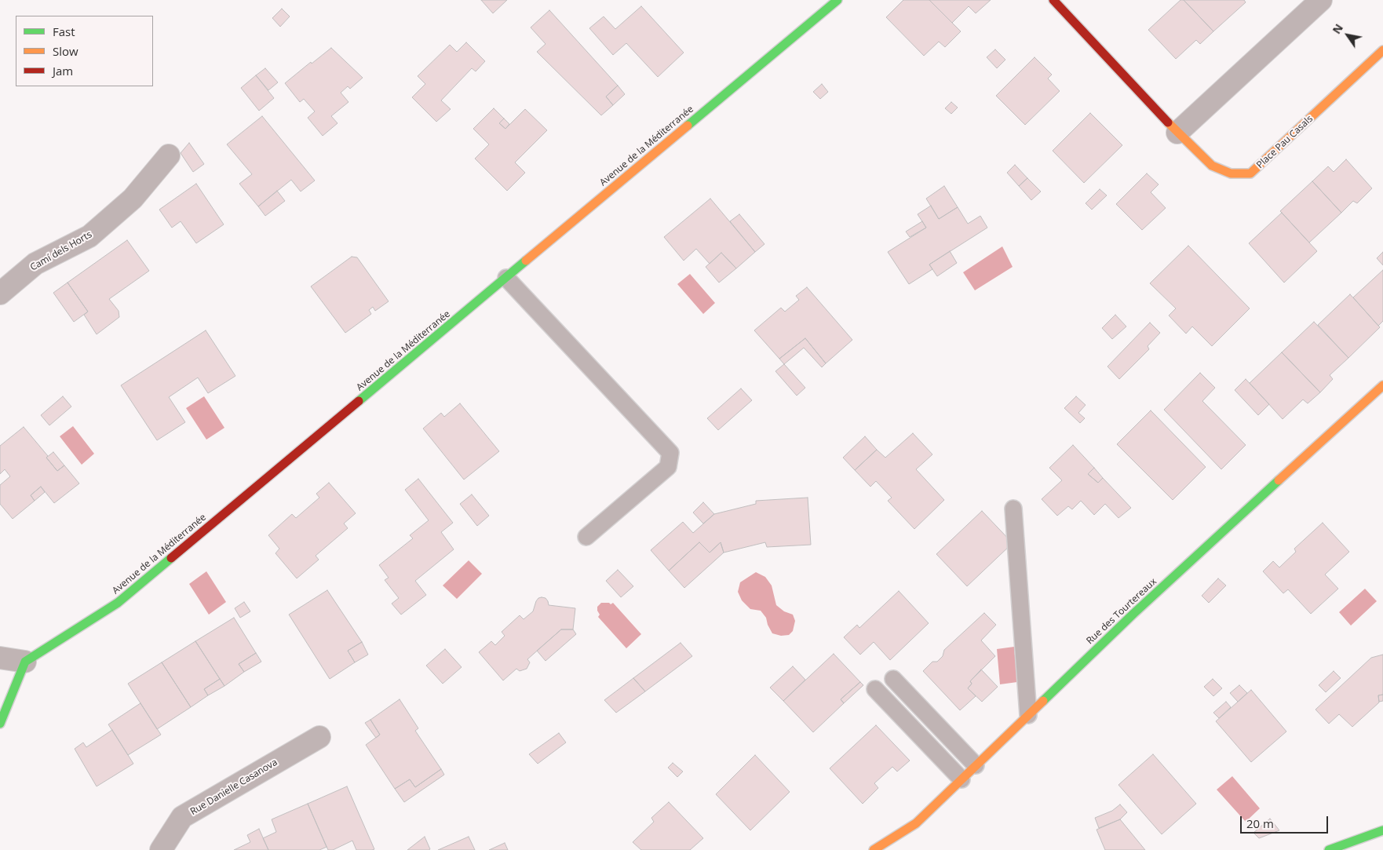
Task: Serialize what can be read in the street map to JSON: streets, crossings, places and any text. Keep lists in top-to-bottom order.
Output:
{
  "streets": {
    "street": [
      "Place Pau Casals",
      "Avenue de la Méditerranée",
      "Camí dels Horts",
      "Rue des Tourtereaux",
      "Rue Danielle Casanova"
    ]
  },
  "legend": ["Fast", "Slow", "Jam"],
  "scale_bar": "20 m",
  "north": "top left"
}
